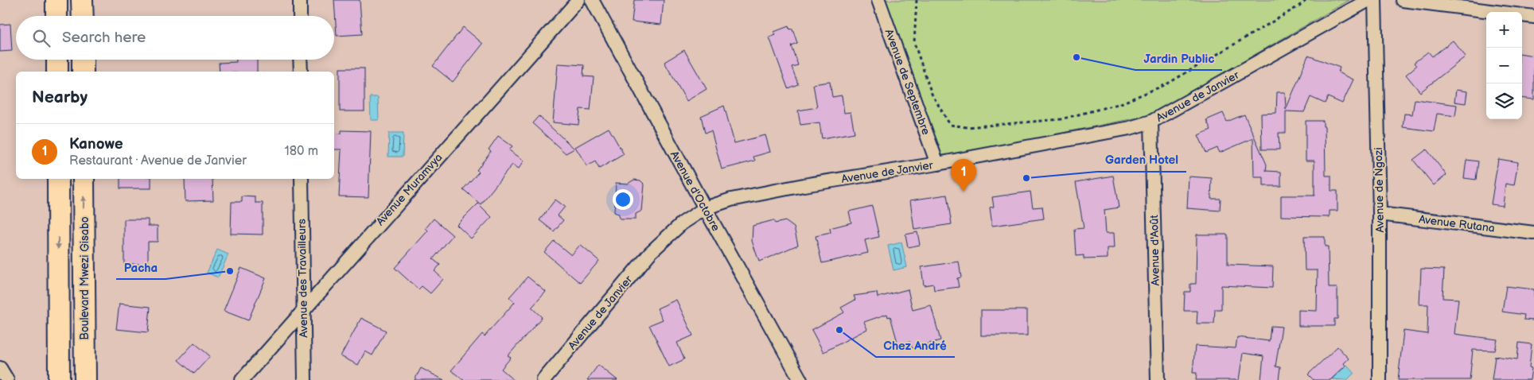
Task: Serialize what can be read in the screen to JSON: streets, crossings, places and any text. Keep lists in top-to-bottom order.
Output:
{
  "streets": {
    "main road": ["Boulevard Mwezi Gisabo"],
    "street": [
      "Avenue de Septembre",
      "Avenue de Janvier",
      "Avenue Muramvya",
      "Avenue de Ngozi",
      "Avenue d'Octobre",
      "Avenue Rutana",
      "Avenue d'Août",
      "Avenue des Travailleurs"
    ]
  },
  "crossings": [
    ["Avenue de Septembre", "Avenue de Janvier"],
    ["Avenue de Janvier", "Avenue d'Octobre"],
    ["Avenue de Janvier", "Avenue d'Août"],
    ["Avenue Muramvya", "Avenue des Travailleurs"],
    ["Avenue de Ngozi", "Avenue Rutana"]
  ],
  "places": [
    "Jardin Public",
    "Garden Hotel",
    "Pacha",
    "Chez André"
  ],
  "page": {
    "map_buttons": ["+", "−"],
    "search": "Search here",
    "heading": "Nearby",
    "list": [
      {
        "mark": "1",
        "name": "Kanowe",
        "note": "Restaurant · Avenue de Janvier",
        "value": "180 m"
      }
    ],
    "pins": "1"
  }
}
